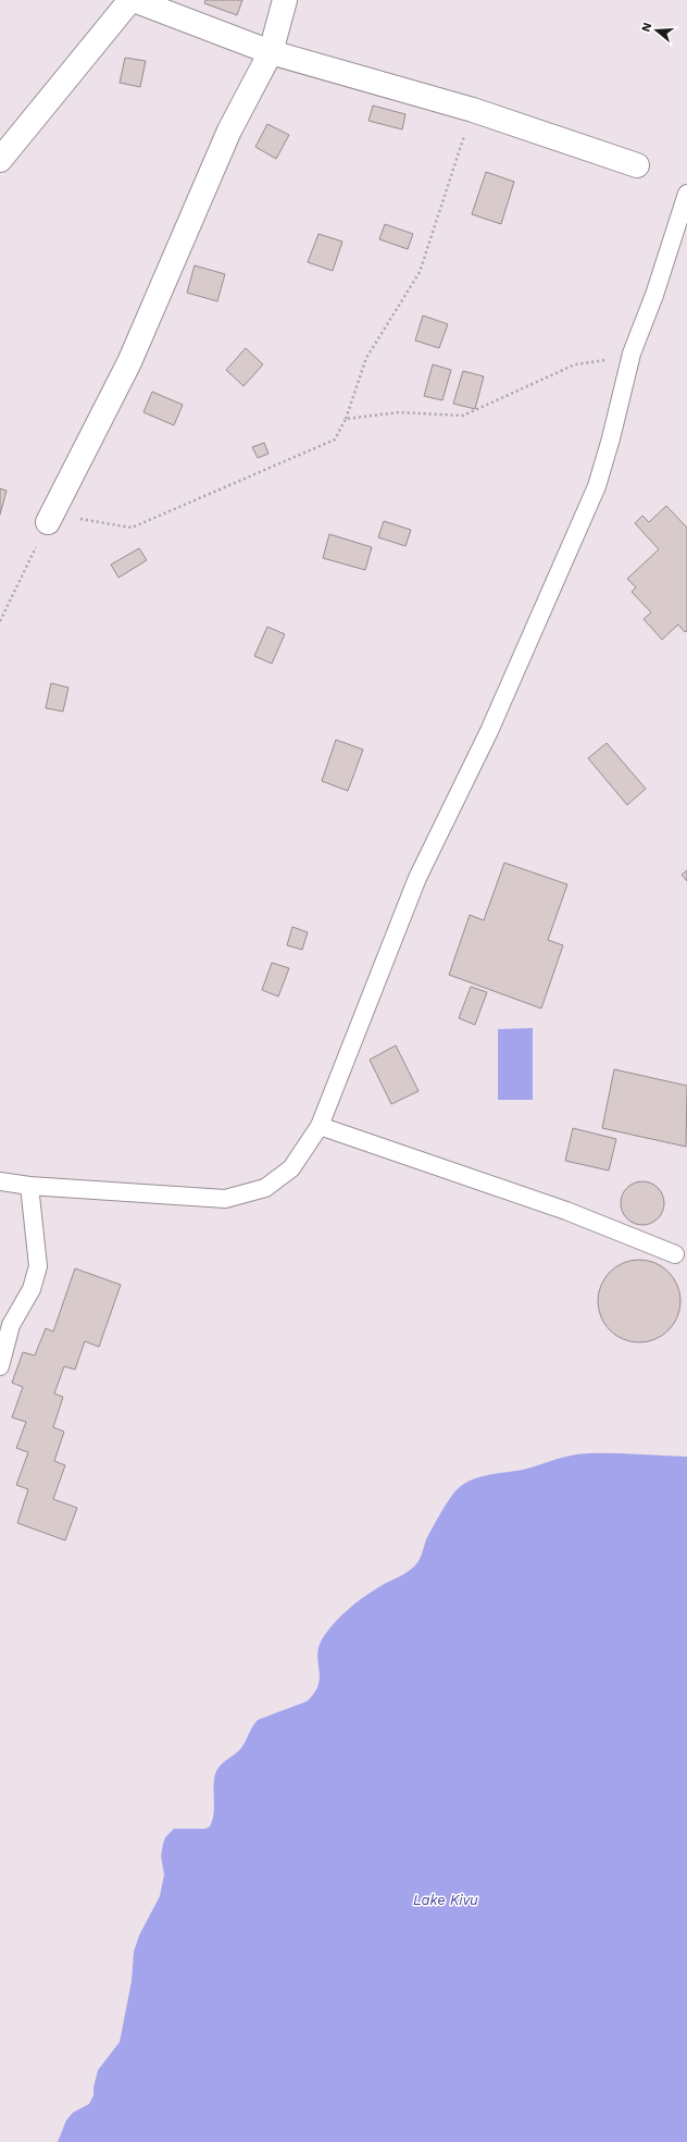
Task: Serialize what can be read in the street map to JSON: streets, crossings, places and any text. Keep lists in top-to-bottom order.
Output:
{
  "water": ["Lake Kivu"],
  "north": "left"
}
